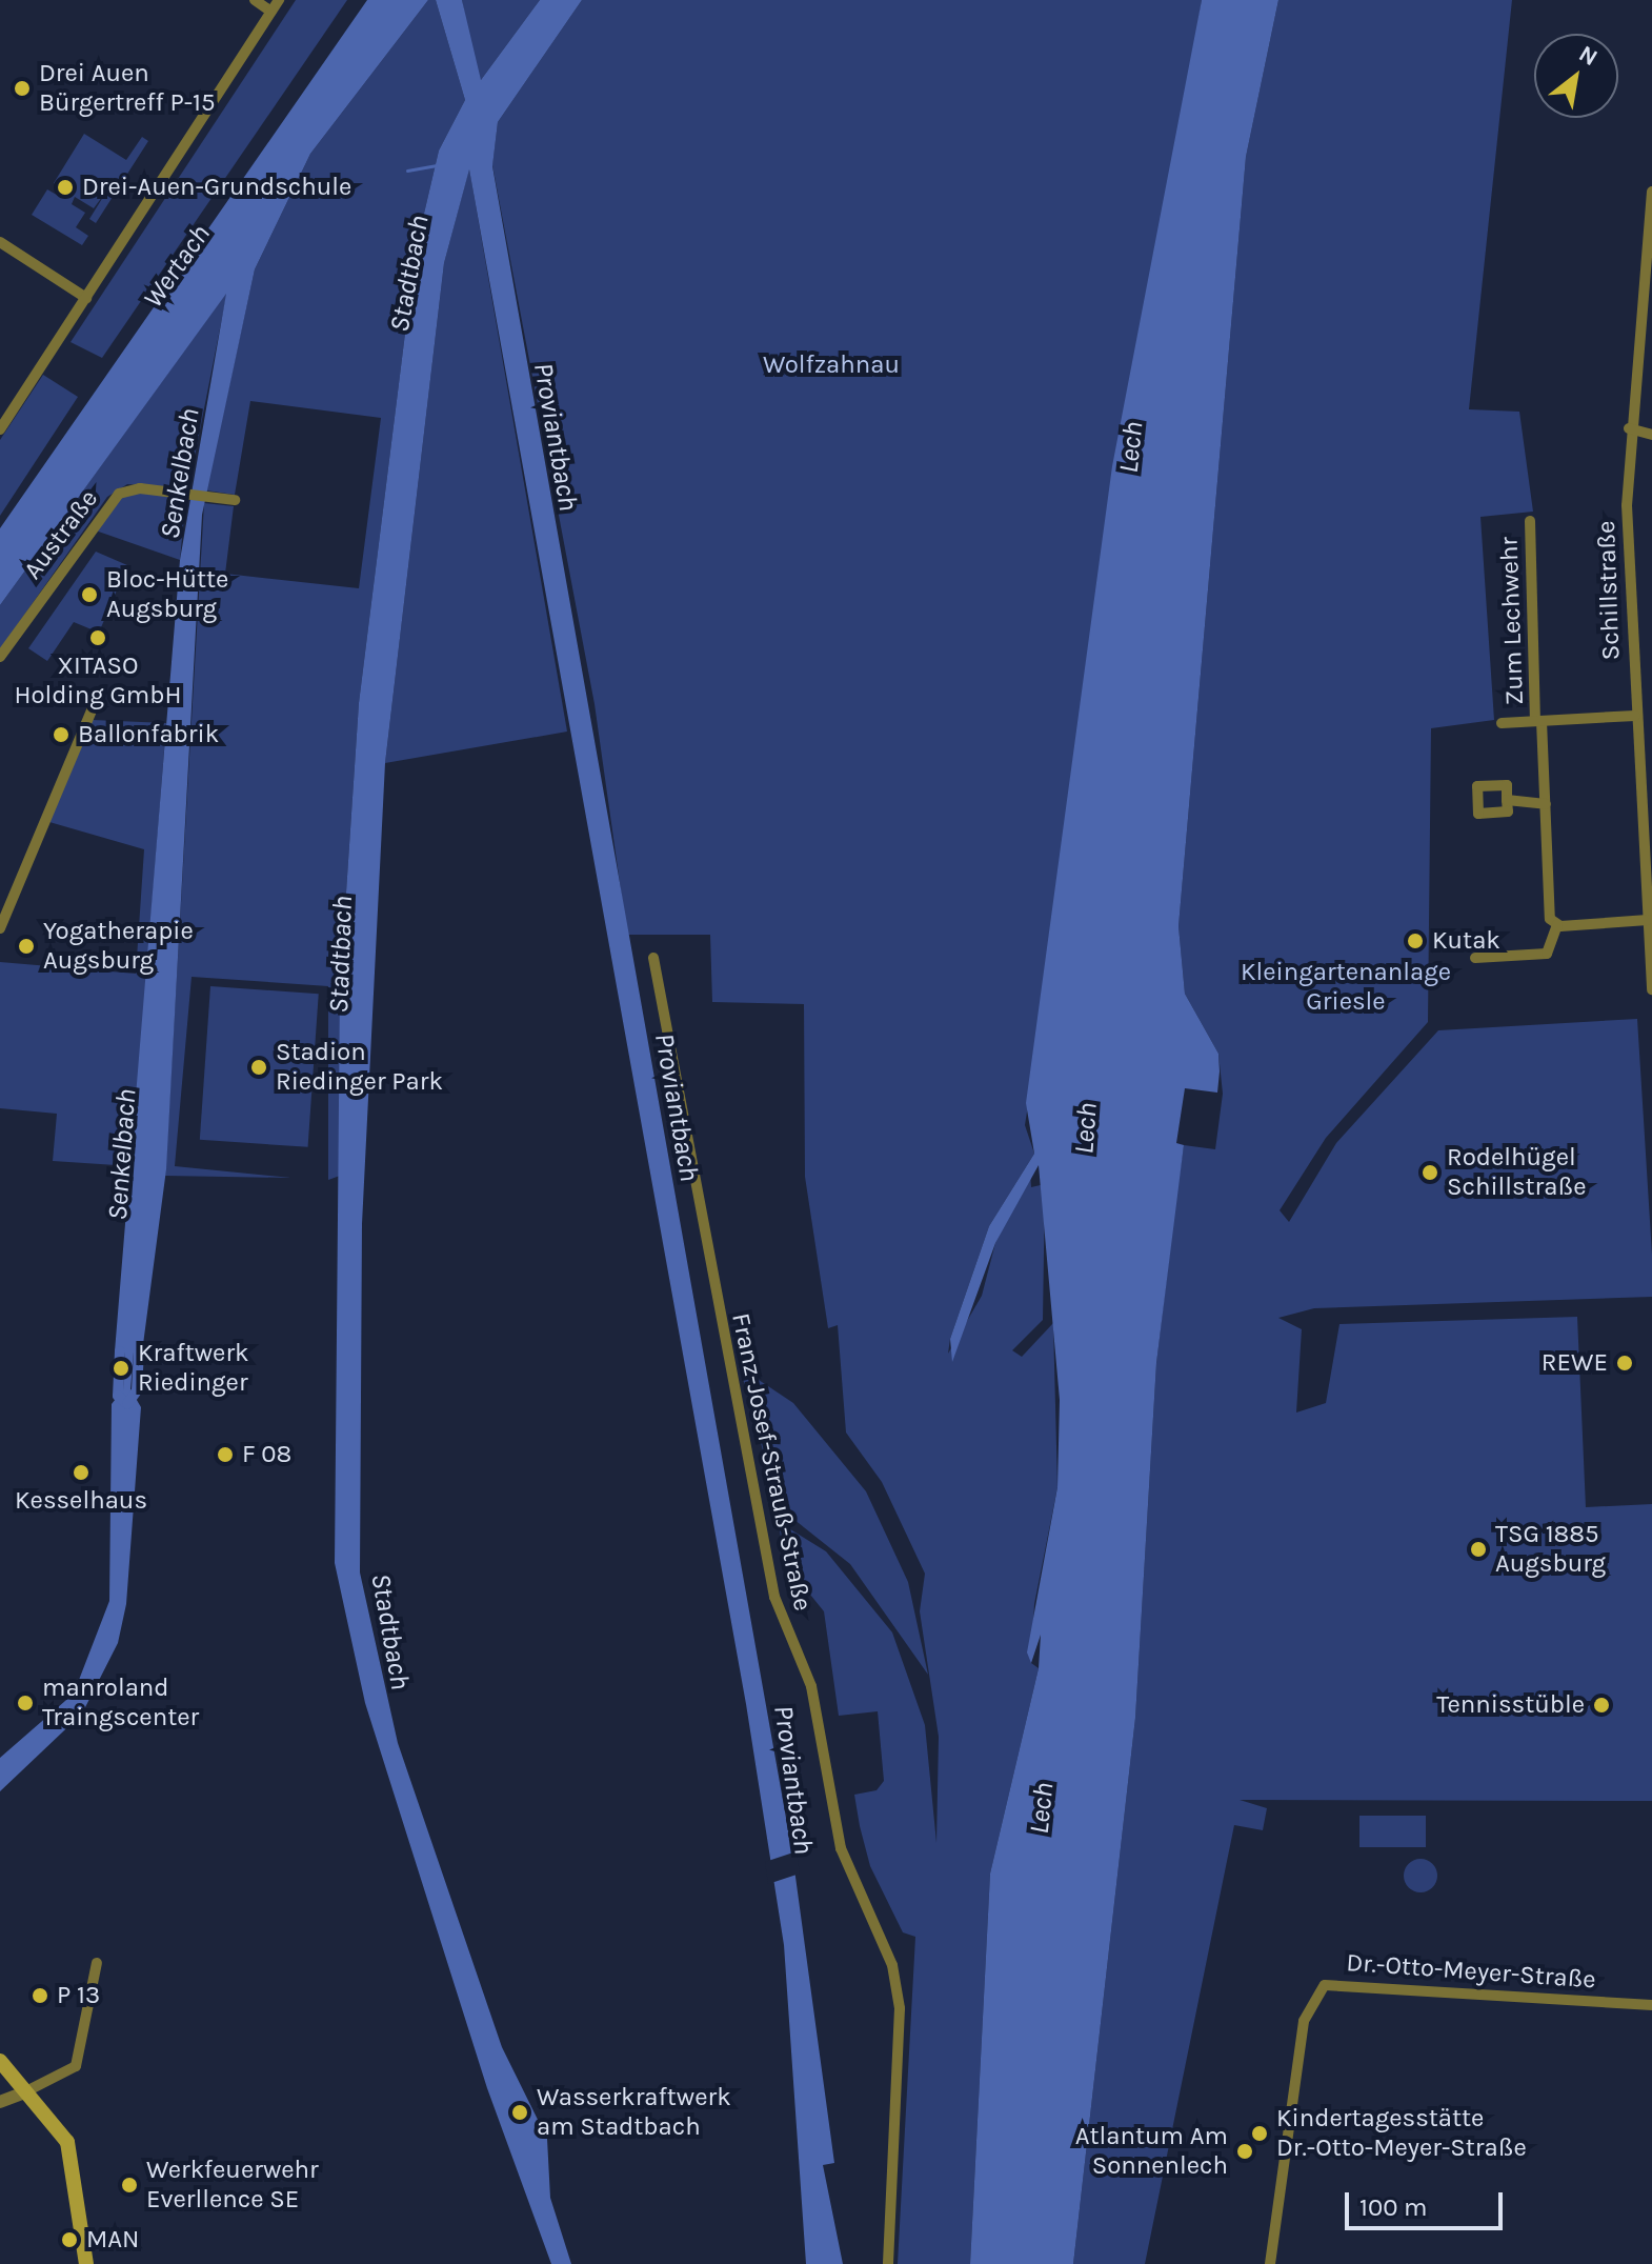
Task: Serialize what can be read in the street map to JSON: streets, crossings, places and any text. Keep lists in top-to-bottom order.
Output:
{
  "streets": {
    "street": [
      "Austraße",
      "Schillstraße",
      "Zum Lechwehr",
      "Franz-Josef-Strauß-Straße",
      "Dr.-Otto-Meyer-Straße"
    ]
  },
  "crossings": [
    ["Schillstraße", "Zum Lechwehr"]
  ],
  "water": [
    "Wertach",
    "Stadtbach",
    "Proviantbach",
    "Lech",
    "Senkelbach"
  ],
  "parks": ["Wolfzahnau", "Kleingartenanlage Griesle"],
  "places": [
    "Drei Auen Bürgertreff P-15",
    "Drei-Auen-Grundschule",
    "Bloc-Hütte Augsburg",
    "XITASO Holding GmbH",
    "Ballonfabrik",
    "Kutak",
    "Yogatherapie Augsburg",
    "Stadion Riedinger Park",
    "Rodelhügel Schillstraße",
    "REWE",
    "Kraftwerk Riedinger",
    "F 08",
    "Kesselhaus",
    "TSG 1885 Augsburg",
    "manroland Traingscenter",
    "Tennisstüble",
    "P 13",
    "Wasserkraftwerk am Stadtbach",
    "Kindertagesstätte Dr.-Otto-Meyer-Straße",
    "Atlantum Am Sonnenlech",
    "Werkfeuerwehr Everllence SE",
    "MAN"
  ],
  "scale_bar": "100 m",
  "north": "top right"
}
